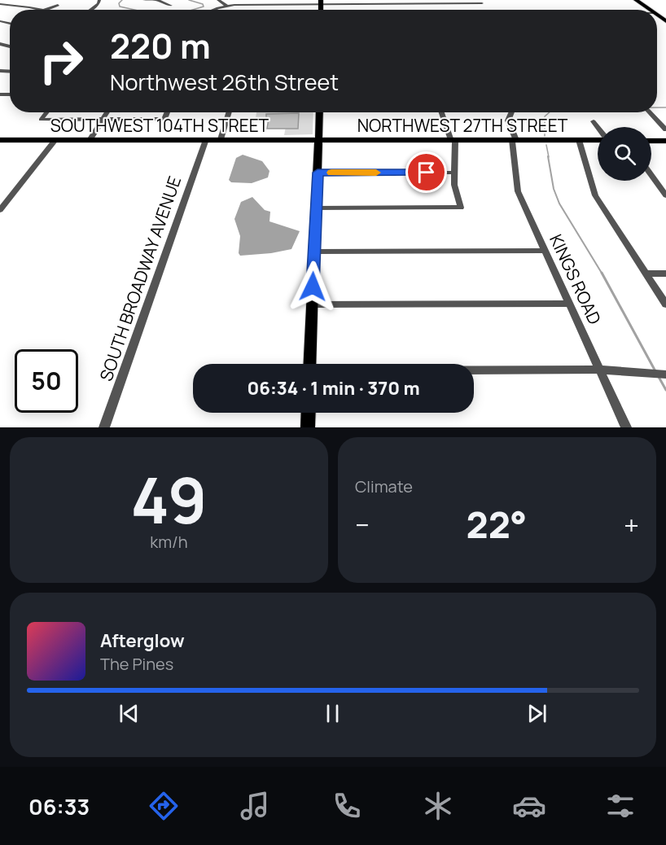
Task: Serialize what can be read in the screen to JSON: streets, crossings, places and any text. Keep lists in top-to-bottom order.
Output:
{
  "streets": {
    "main road": ["SOUTHWEST 104TH STREET", "NORTHWEST 27TH STREET"],
    "street": ["SOUTH BROADWAY AVENUE", "KINGS ROAD"]
  },
  "crossings": [
    ["SOUTHWEST 104TH STREET", "NORTHWEST 27TH STREET"],
    ["SOUTHWEST 104TH STREET", "SOUTH BROADWAY AVENUE"],
    ["NORTHWEST 27TH STREET", "KINGS ROAD"]
  ],
  "page": {
    "turn": ["220 m", "Northwest 26th Street"],
    "limit": "50",
    "trip": "06:34 · 1 min · 370 m",
    "tile": [
      ["49", "km/h"],
      "Climate"
    ],
    "heat": ["−", "22°", "+"],
    "song": ["Afterglow", "The Pines"],
    "tabs": "06:33"
  }
}
